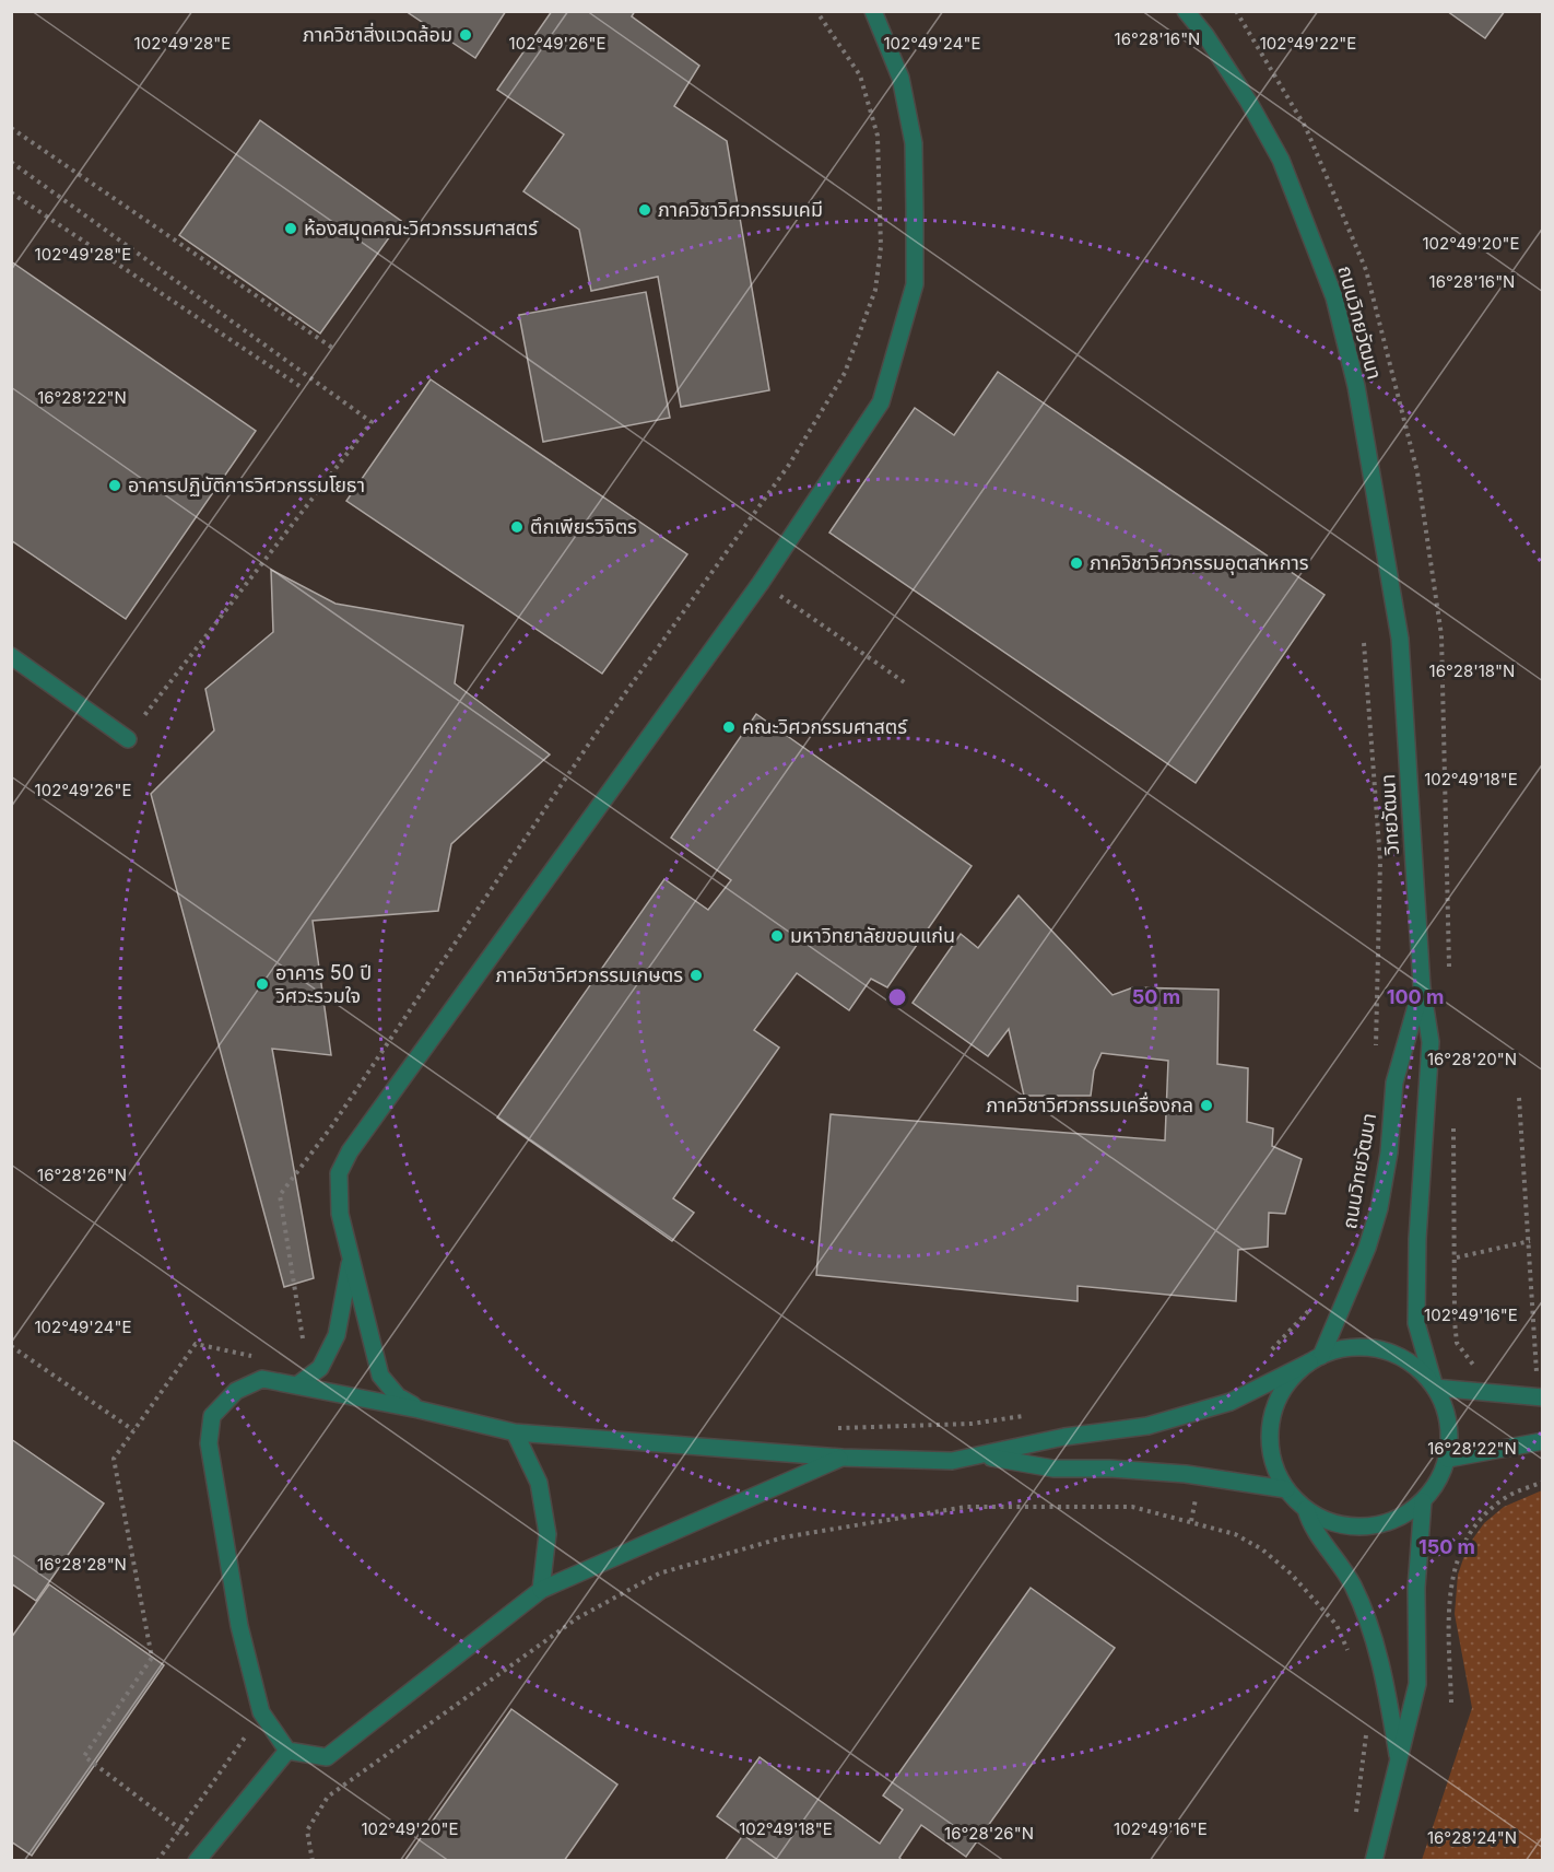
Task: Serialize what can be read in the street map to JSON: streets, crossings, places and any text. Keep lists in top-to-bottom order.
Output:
{
  "streets": {
    "street": ["ถนนวิทยวัฒนา", "วิทยวัฒนา"]
  },
  "crossings": [
    ["ถนนวิทยวัฒนา", "วิทยวัฒนา"]
  ],
  "places": [
    "ภาควิชาสิ่งแวดล้อม",
    "ภาควิชาวิศวกรรมเคมี",
    "ห้องสมุดคณะวิศวกรรมศาสตร์",
    "อาคารปฏิบัติการวิศวกรรมโยธา",
    "ตึกเพียรวิจิตร",
    "ภาควิชาวิศวกรรมอุตสาหการ",
    "คณะวิศวกรรมศาสตร์",
    "มหาวิทยาลัยขอนแก่น",
    "ภาควิชาวิศวกรรมเกษตร",
    "อาคาร 50 ปี วิศวะรวมใจ",
    "ภาควิชาวิศวกรรมเครื่องกล"
  ],
  "coordinates": [
    "16°28'16\"N",
    "102°49'28\"E",
    "102°49'26\"E",
    "102°49'24\"E",
    "102°49'22\"E",
    "102°49'20\"E",
    "16°28'22\"N",
    "16°28'18\"N",
    "102°49'18\"E",
    "16°28'20\"N",
    "16°28'26\"N",
    "102°49'16\"E",
    "16°28'28\"N",
    "16°28'24\"N"
  ],
  "rings": ["50 m", "100 m", "150 m"]
}
